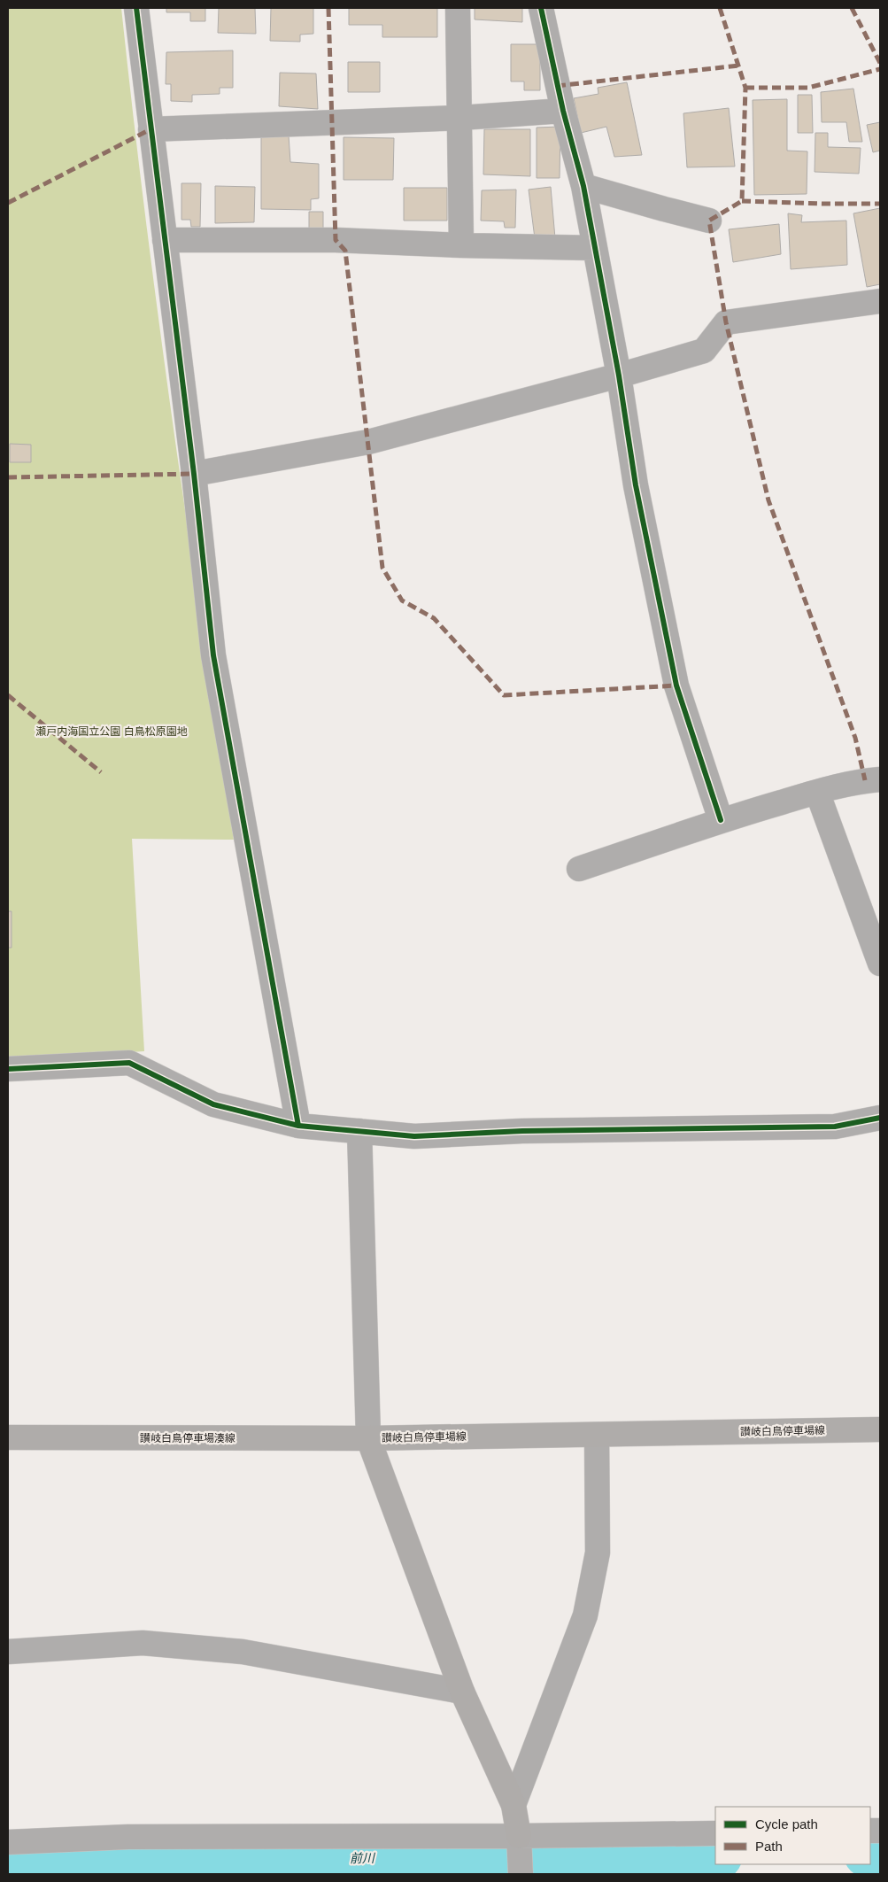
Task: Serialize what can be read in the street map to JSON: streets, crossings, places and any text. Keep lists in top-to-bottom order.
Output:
{
  "streets": {
    "main road": ["讃岐白鳥停車場線", "讃岐白鳥停車場湊線"]
  },
  "crossings": [
    ["讃岐白鳥停車場線", "讃岐白鳥停車場湊線"]
  ],
  "water": ["前川"],
  "parks": ["瀬戸内海国立公園 白鳥松原園地"],
  "legend": ["Cycle path", "Path"]
}
